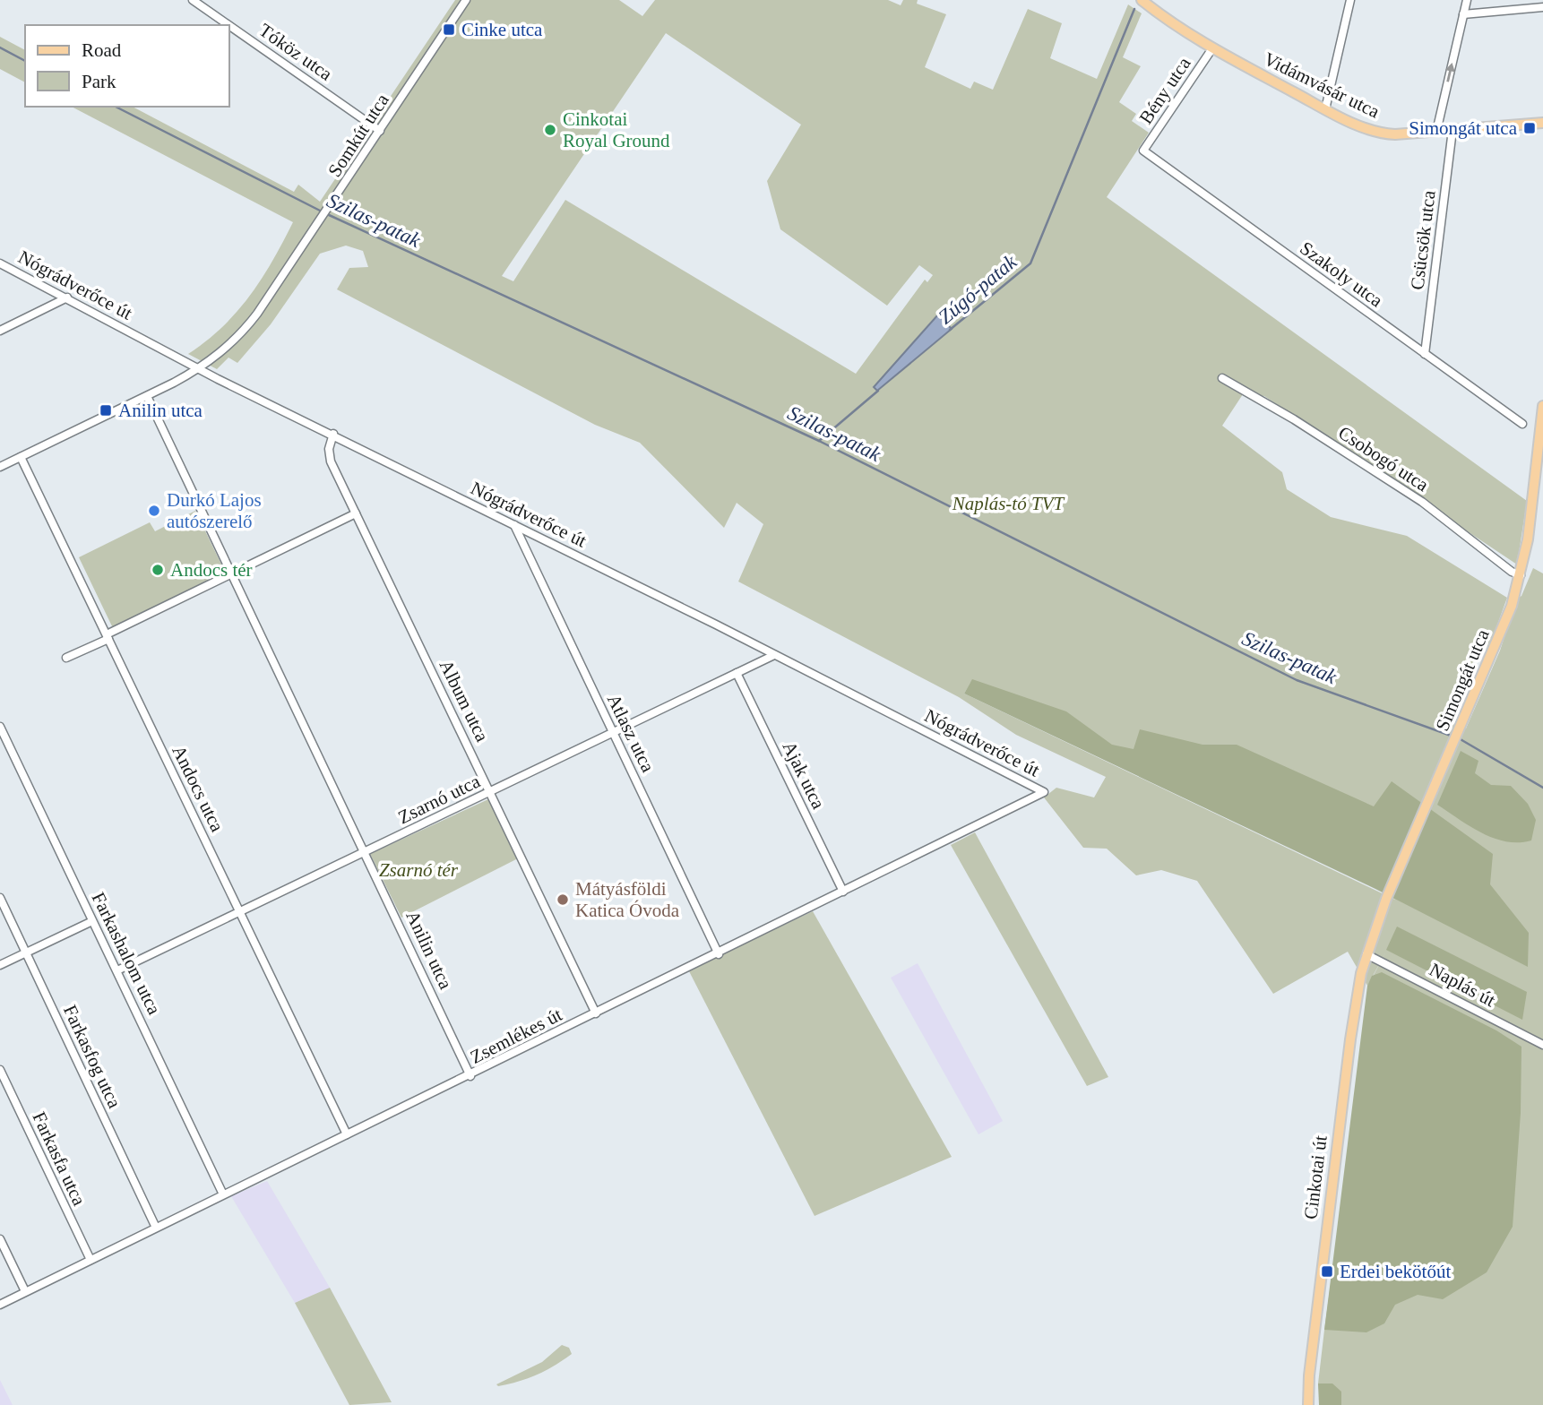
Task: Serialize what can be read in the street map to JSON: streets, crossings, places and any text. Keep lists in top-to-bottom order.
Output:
{
  "streets": {
    "main road": ["Vidámvásár utca", "Simongát utca", "Cinkotai út"],
    "street": [
      "Tóköz utca",
      "Bény utca",
      "Somkút utca",
      "Csücsök utca",
      "Szakoly utca",
      "Nógrádverőce út",
      "Csobogó utca",
      "Album utca",
      "Atlasz utca",
      "Ajak utca",
      "Andocs utca",
      "Zsarnó utca",
      "Anilin utca",
      "Farkashalom utca",
      "Naplás út",
      "Zsemlékes út",
      "Farkasfog utca",
      "Farkasfa utca"
    ]
  },
  "crossings": [
    ["Tóköz utca", "Somkút utca"],
    ["Vidámvásár utca", "Bény utca"],
    ["Vidámvásár utca", "Csücsök utca"],
    ["Bény utca", "Szakoly utca"],
    ["Somkút utca", "Nógrádverőce út"],
    ["Somkút utca", "Andocs utca"],
    ["Somkút utca", "Anilin utca"],
    ["Csücsök utca", "Szakoly utca"],
    ["Nógrádverőce út", "Album utca"],
    ["Nógrádverőce út", "Atlasz utca"],
    ["Nógrádverőce út", "Zsarnó utca"],
    ["Nógrádverőce út", "Zsemlékes út"],
    ["Csobogó utca", "Simongát utca"],
    ["Simongát utca", "Naplás út"],
    ["Simongát utca", "Cinkotai út"],
    ["Album utca", "Zsarnó utca"],
    ["Album utca", "Zsemlékes út"],
    ["Atlasz utca", "Zsarnó utca"],
    ["Atlasz utca", "Zsemlékes út"],
    ["Ajak utca", "Zsarnó utca"],
    ["Ajak utca", "Zsemlékes út"],
    ["Andocs utca", "Zsarnó utca"],
    ["Andocs utca", "Zsemlékes út"],
    ["Zsarnó utca", "Anilin utca"],
    ["Zsarnó utca", "Farkashalom utca"],
    ["Anilin utca", "Zsemlékes út"],
    ["Farkashalom utca", "Zsemlékes út"],
    ["Naplás út", "Cinkotai út"],
    ["Zsemlékes út", "Farkasfog utca"],
    ["Zsemlékes út", "Farkasfa utca"]
  ],
  "water": ["Szilas-patak", "Zúgó-patak"],
  "parks": ["Naplás-tó TVT", "Zsarnó tér"],
  "places": {
    "transit": [
      "Cinke utca",
      "Simongát utca",
      "Anilin utca",
      "Erdei bekötőút"
    ],
    "other": [
      "Cinkotai Royal Ground",
      "Durkó Lajos autószerelő",
      "Andocs tér",
      "Mátyásföldi Katica Óvoda"
    ]
  },
  "legend": ["Road", "Park"]
}
